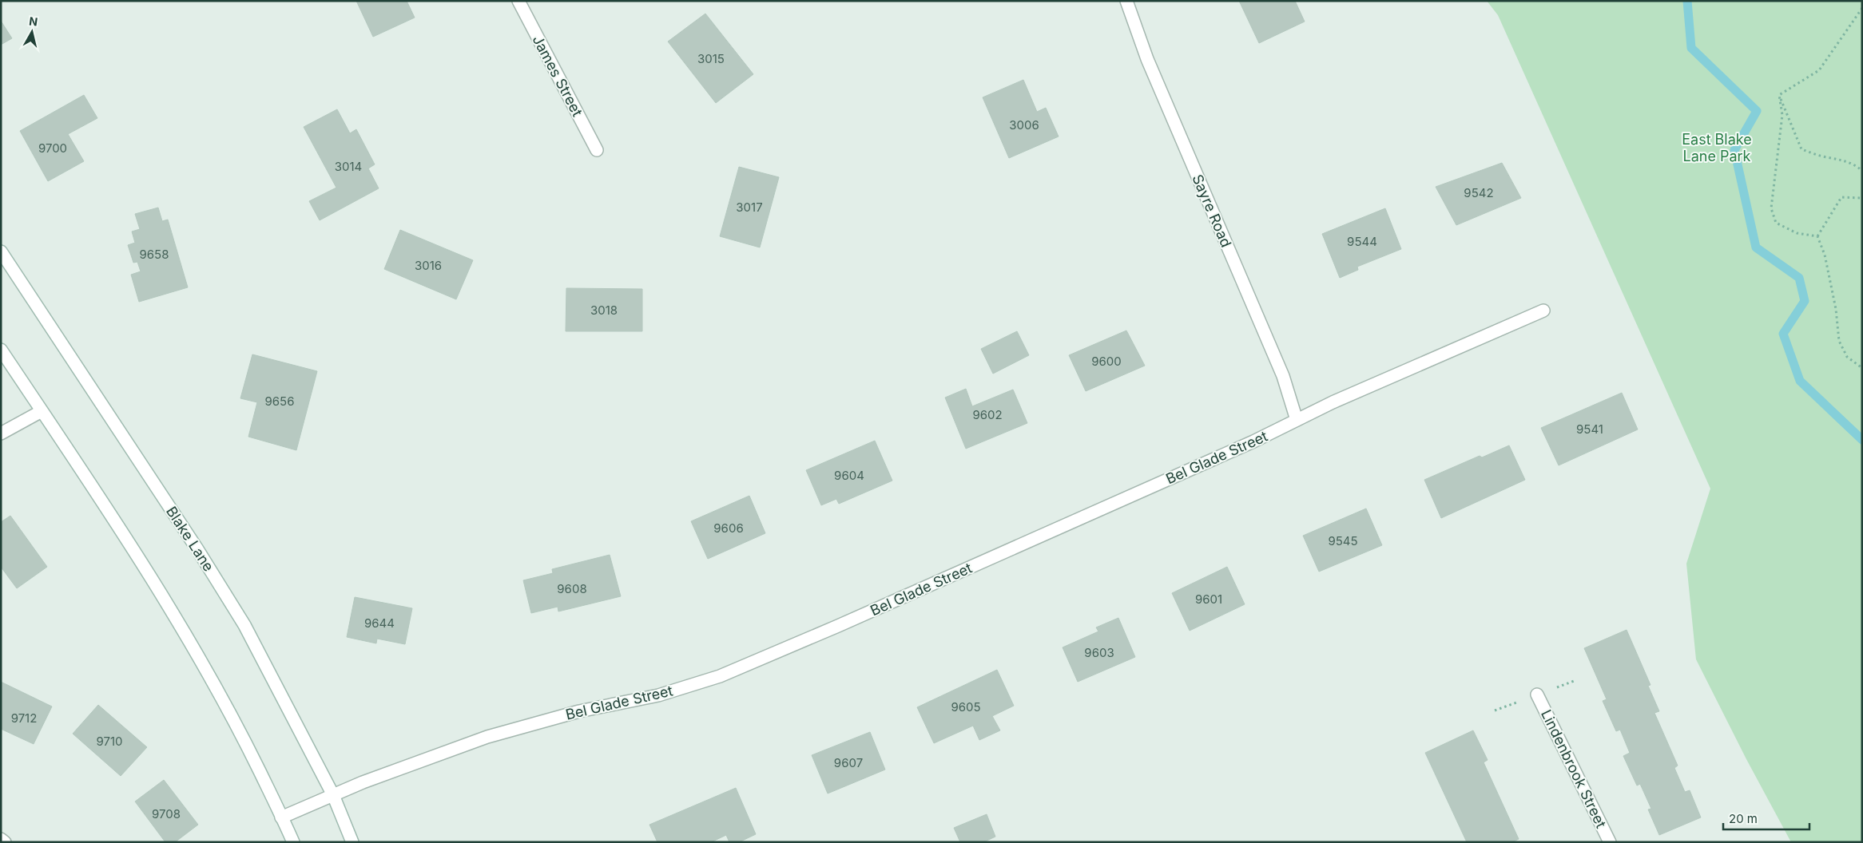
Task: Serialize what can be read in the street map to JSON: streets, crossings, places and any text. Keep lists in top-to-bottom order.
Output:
{
  "streets": {
    "street": [
      "James Street",
      "Sayre Road",
      "Bel Glade Street",
      "Blake Lane",
      "Lindenbrook Street"
    ]
  },
  "crossings": [
    ["Sayre Road", "Bel Glade Street"],
    ["Bel Glade Street", "Blake Lane"]
  ],
  "parks": ["East Blake Lane Park"],
  "house_numbers": [
    "3015",
    "3006",
    "9700",
    "3014",
    "9542",
    "3017",
    "9544",
    "9658",
    "3016",
    "3018",
    "9600",
    "9656",
    "9602",
    "9541",
    "9604",
    "9606",
    "9545",
    "9608",
    "9601",
    "9644",
    "9603",
    "9605",
    "9712",
    "9710",
    "9607",
    "9708"
  ],
  "scale_bar": "20 m",
  "north": "top"
}
